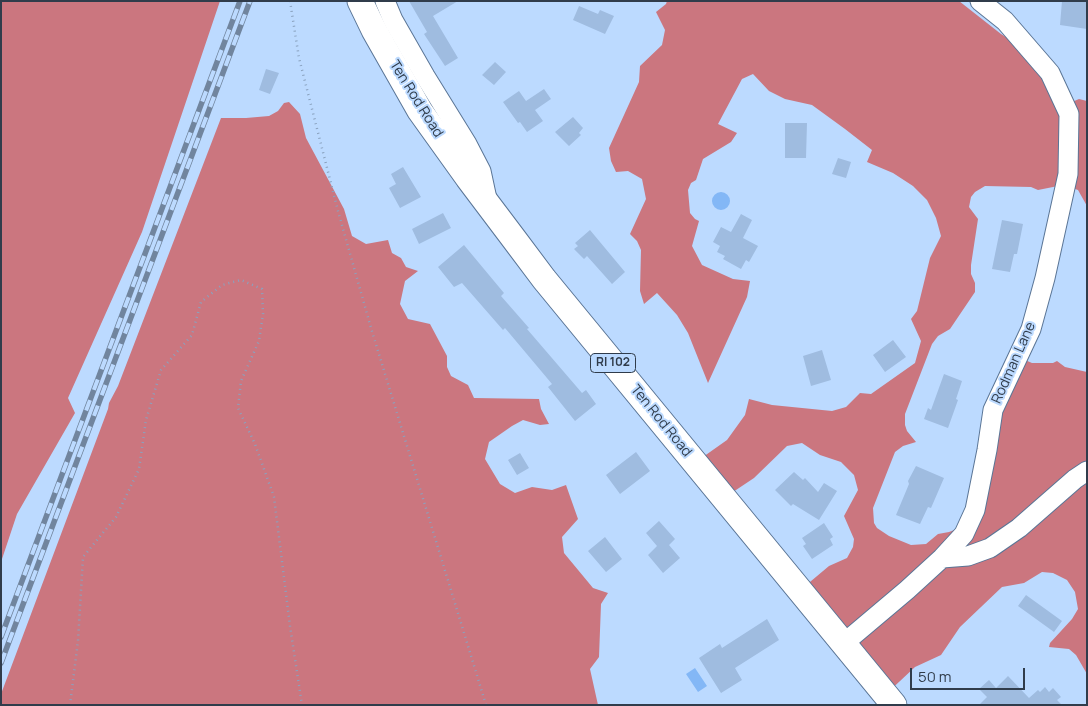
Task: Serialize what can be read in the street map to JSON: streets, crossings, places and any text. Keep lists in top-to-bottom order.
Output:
{
  "streets": {
    "main road": ["Ten Rod Road", "RI 102"],
    "street": ["Rodman Lane"]
  },
  "crossings": [
    ["Ten Rod Road", "Rodman Lane"]
  ],
  "scale_bar": "50 m"
}
